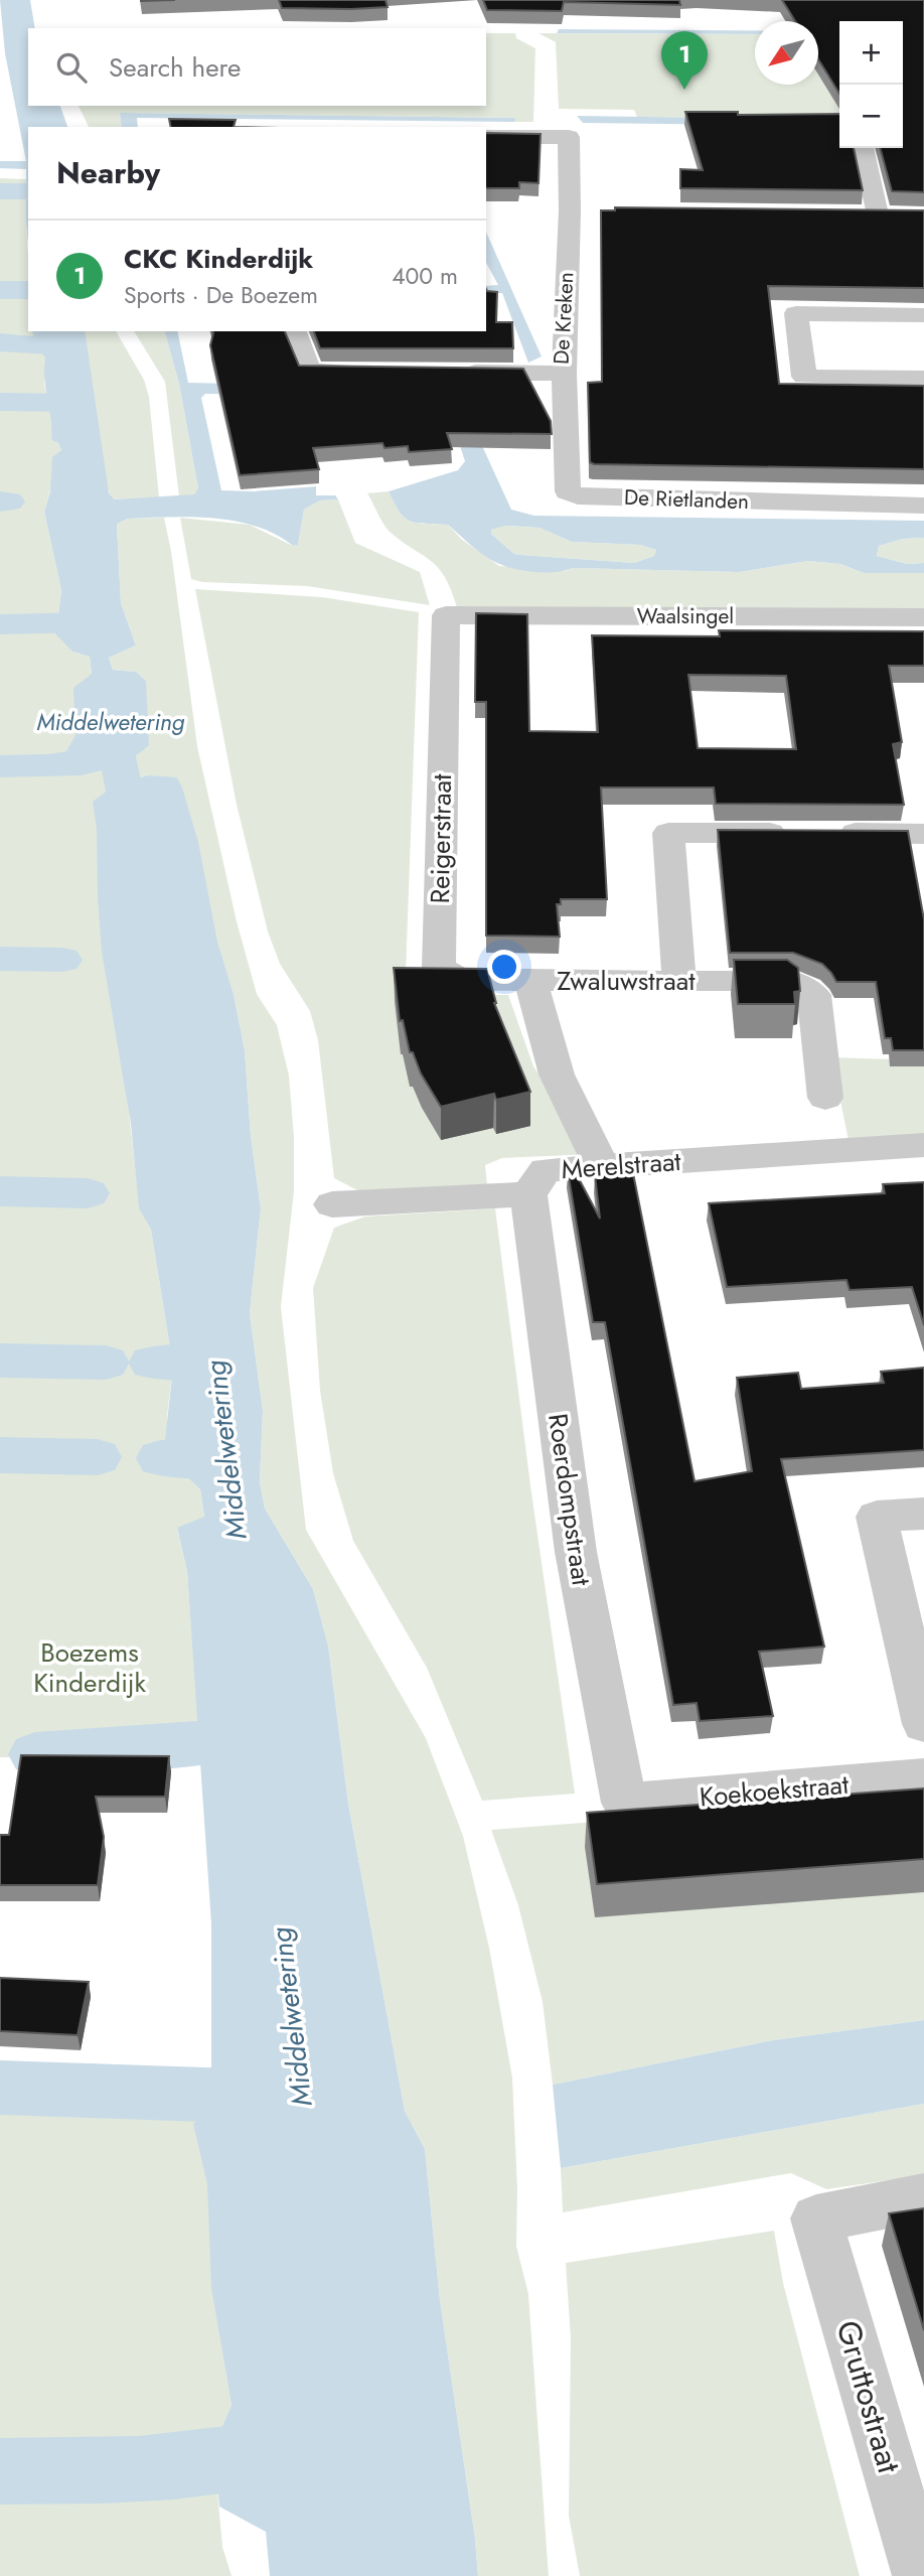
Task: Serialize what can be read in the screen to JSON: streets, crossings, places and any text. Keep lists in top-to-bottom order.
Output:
{
  "streets": {
    "street": [
      "De Kreken",
      "De Rietlanden",
      "Waalsingel",
      "Reigerstraat",
      "Zwaluwstraat",
      "Merelstraat",
      "Roerdompstraat",
      "Koekoekstraat",
      "Gruttostraat"
    ]
  },
  "crossings": [
    ["De Kreken", "De Rietlanden"],
    ["Waalsingel", "Reigerstraat"],
    ["Reigerstraat", "Zwaluwstraat"],
    ["Zwaluwstraat", "Merelstraat"],
    ["Merelstraat", "Roerdompstraat"],
    ["Roerdompstraat", "Koekoekstraat"]
  ],
  "water": ["Middelwetering"],
  "parks": ["Boezems Kinderdijk"],
  "north": "bottom left",
  "page": {
    "map_buttons": ["+", "−"],
    "search": "Search here",
    "pins": "1",
    "heading": "Nearby",
    "list": [
      {
        "mark": "1",
        "name": "CKC Kinderdijk",
        "note": "Sports · De Boezem",
        "value": "400 m"
      }
    ]
  }
}
